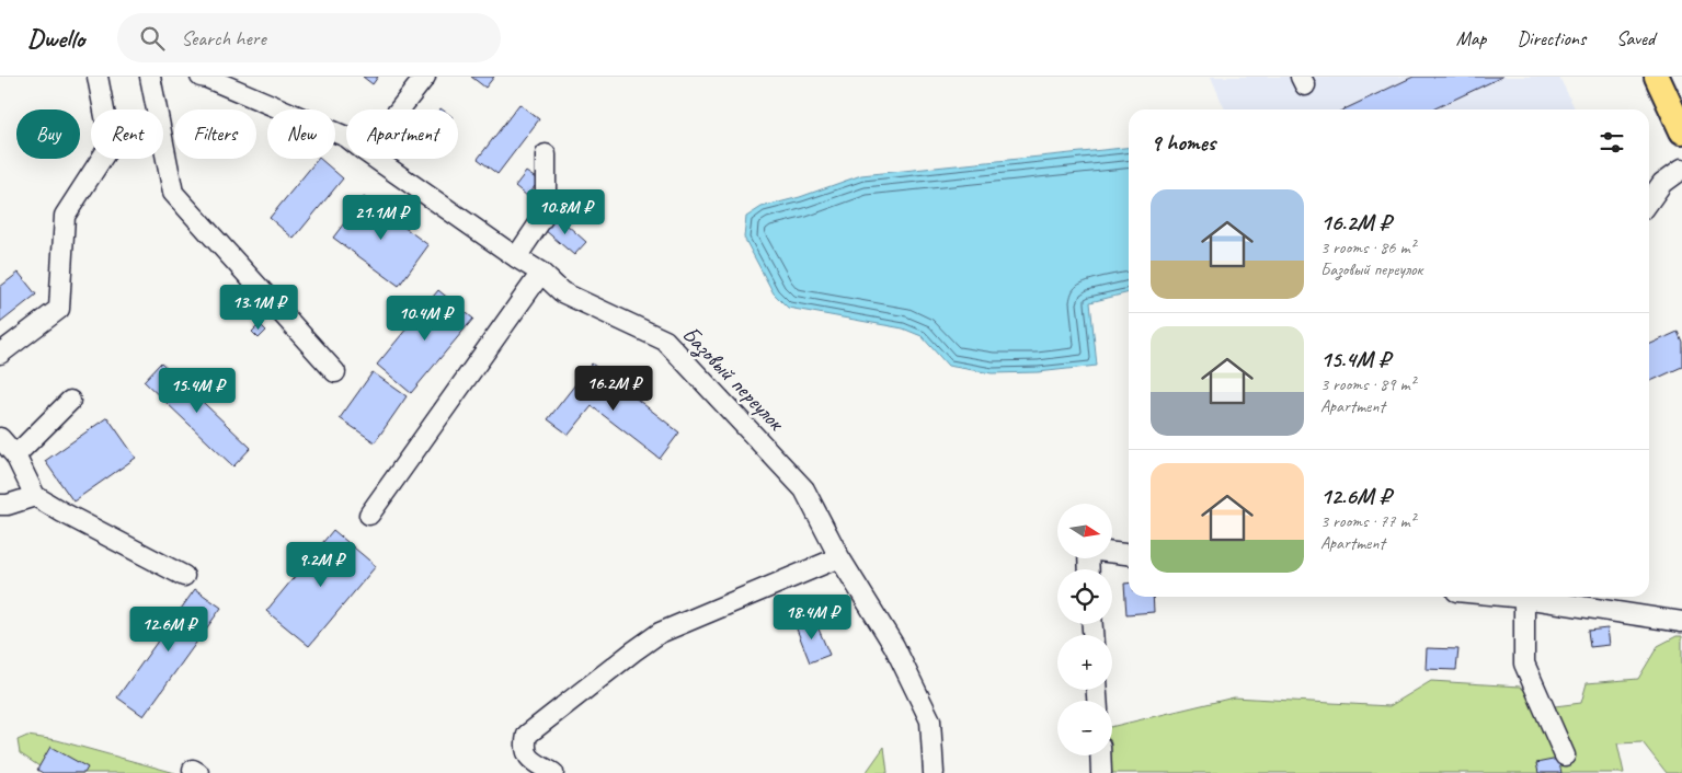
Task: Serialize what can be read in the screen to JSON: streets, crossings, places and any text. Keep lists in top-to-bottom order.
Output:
{
  "streets": {
    "street": ["Базовый переулок"]
  },
  "north": "right",
  "page": {
    "header": "Dwello",
    "search": "Search here",
    "nav": ["Map", "Directions", "Saved"],
    "chip": [
      "Buy",
      "Rent",
      "Filters",
      "New",
      "Apartment"
    ],
    "heading": "9 homes",
    "list": [
      {
        "name": "16.2M ₽",
        "note": "3 rooms · 86 m² · Базовый переулок"
      },
      {
        "name": "15.4M ₽",
        "note": "3 rooms · 89 m² · Apartment"
      },
      {
        "name": "12.6M ₽",
        "note": "3 rooms · 77 m² · Apartment"
      }
    ],
    "price": [
      "10.8M ₽",
      "21.1M ₽",
      "13.1M ₽",
      "10.4M ₽",
      "16.2M ₽",
      "15.4M ₽",
      "9.2M ₽",
      "18.4M ₽",
      "12.6M ₽"
    ],
    "map_buttons": ["+", "−"]
  }
}
